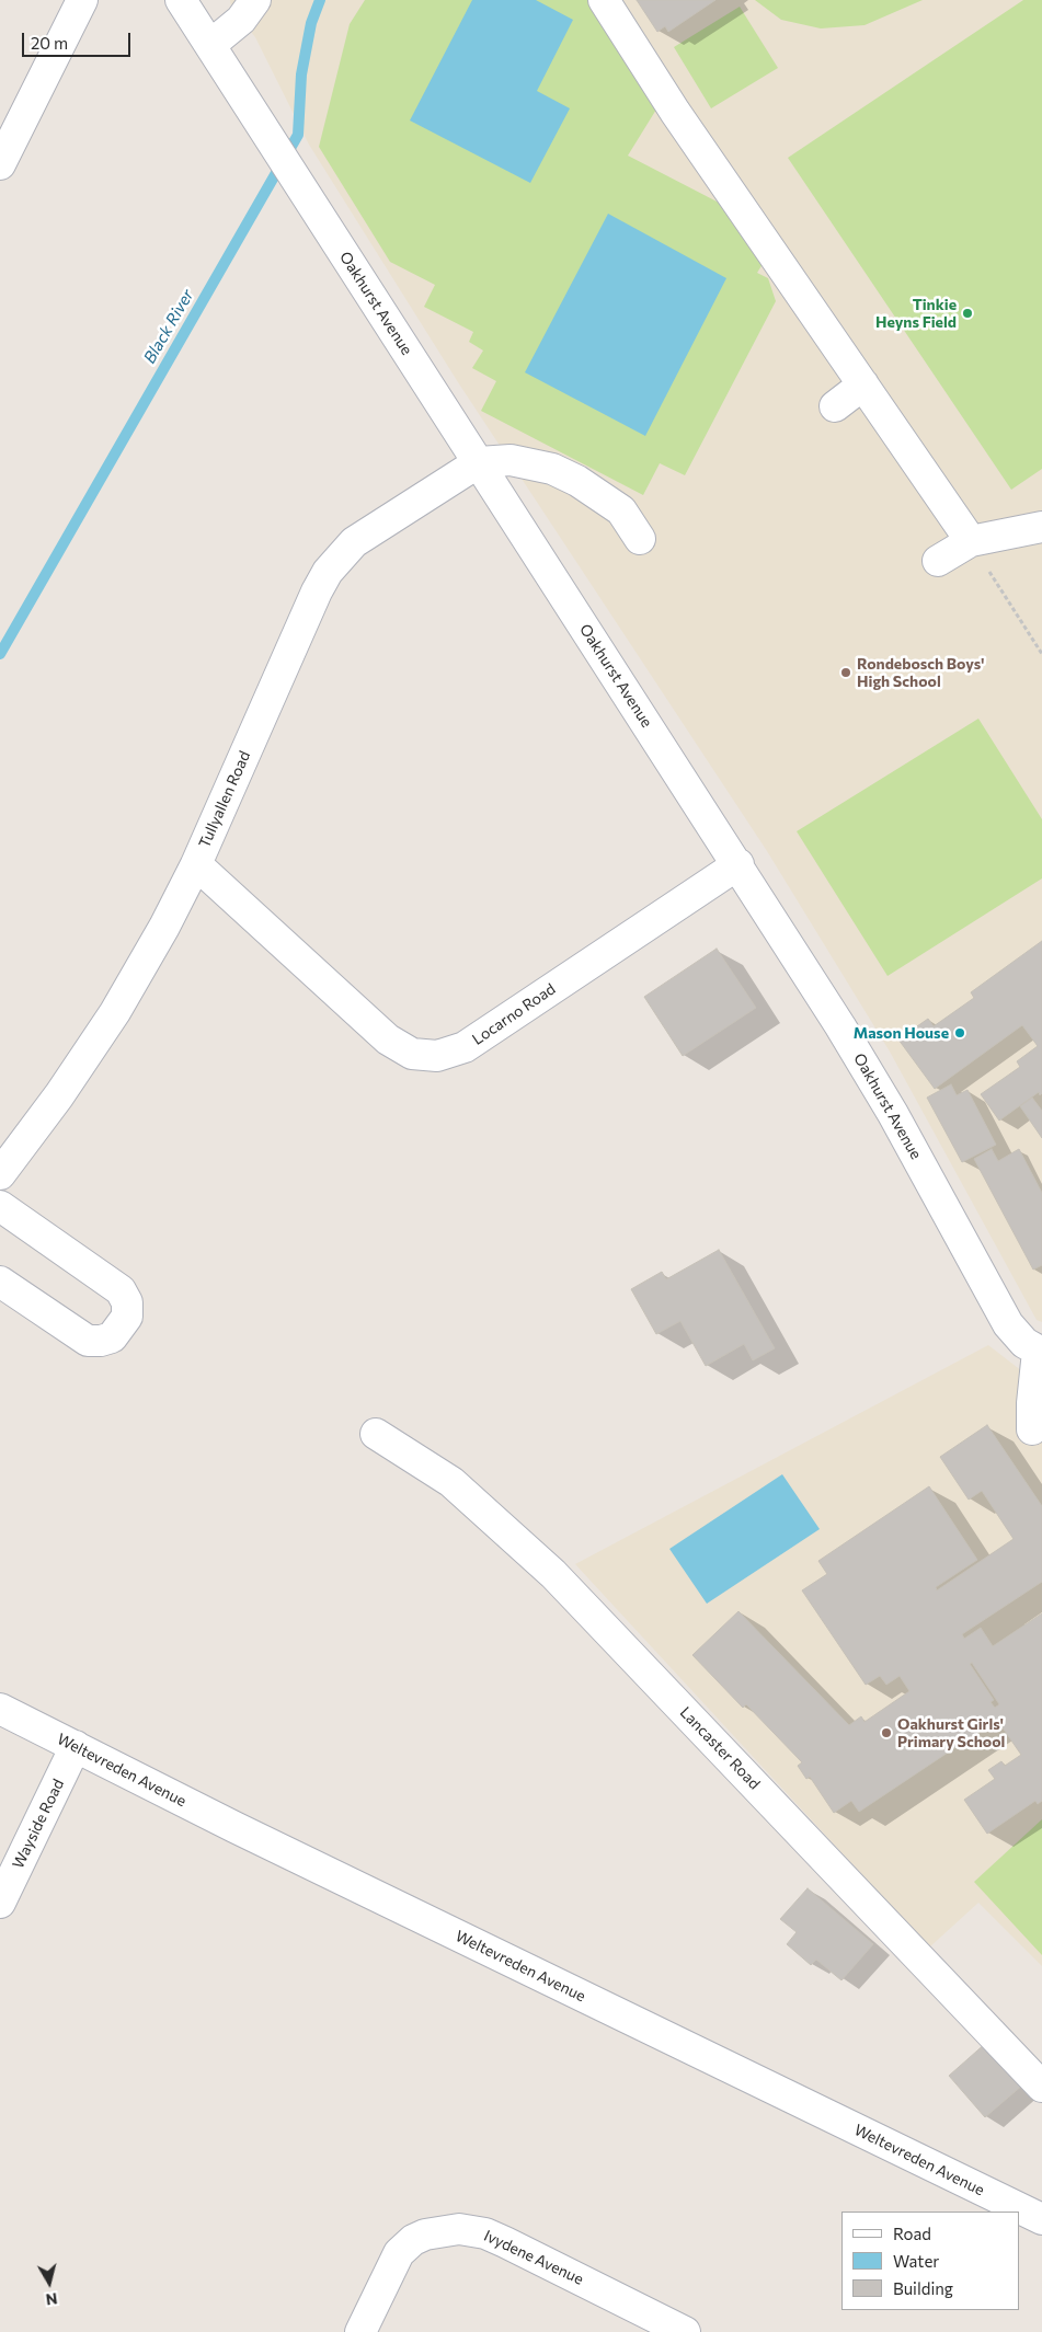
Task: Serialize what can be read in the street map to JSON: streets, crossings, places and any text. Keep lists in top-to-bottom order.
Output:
{
  "streets": {
    "street": [
      "Oakhurst Avenue",
      "Tullyallen Road",
      "Locarno Road",
      "Lancaster Road",
      "Weltevreden Avenue",
      "Wayside Road",
      "Ivydene Avenue"
    ]
  },
  "crossings": [
    ["Oakhurst Avenue", "Tullyallen Road"],
    ["Oakhurst Avenue", "Locarno Road"],
    ["Tullyallen Road", "Locarno Road"],
    ["Weltevreden Avenue", "Wayside Road"]
  ],
  "water": ["Black River"],
  "places": [
    "Tinkie Heyns Field",
    "Rondebosch Boys' High School",
    "Mason House",
    "Oakhurst Girls' Primary School"
  ],
  "legend": ["Road", "Water", "Building"],
  "scale_bar": "20 m",
  "north": "bottom"
}
